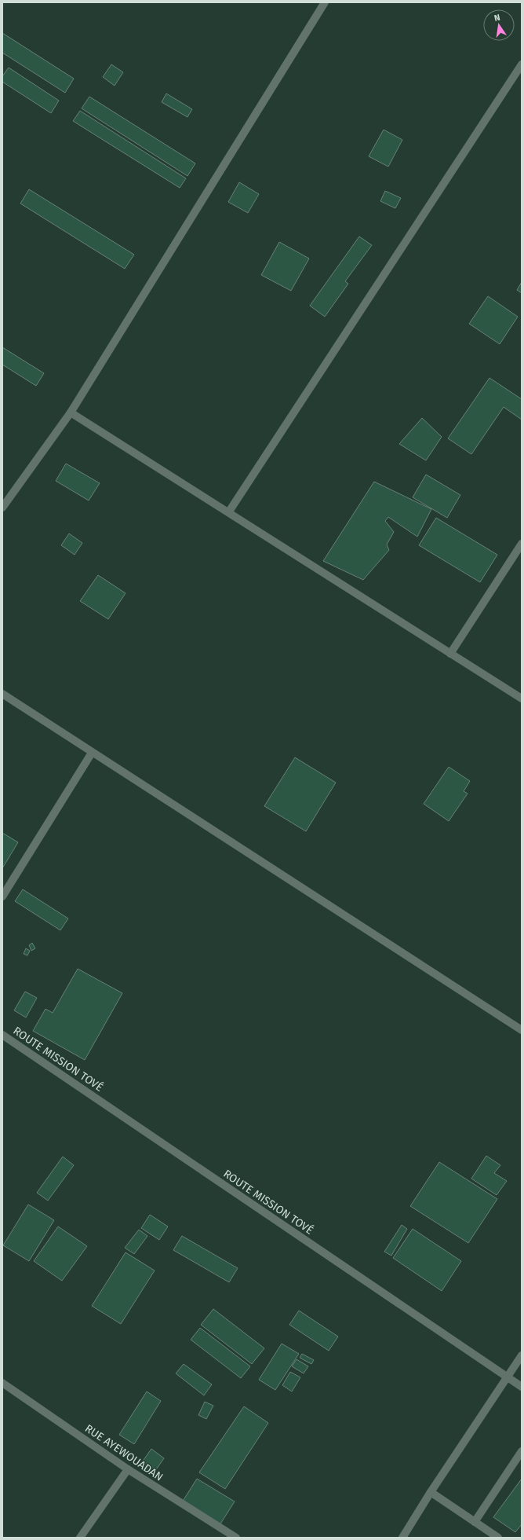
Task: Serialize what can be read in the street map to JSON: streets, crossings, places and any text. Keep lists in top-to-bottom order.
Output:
{
  "streets": {
    "street": ["ROUTE MISSION TOVÉ", "RUE AYEWOUADAN"]
  },
  "north": "top"
}
